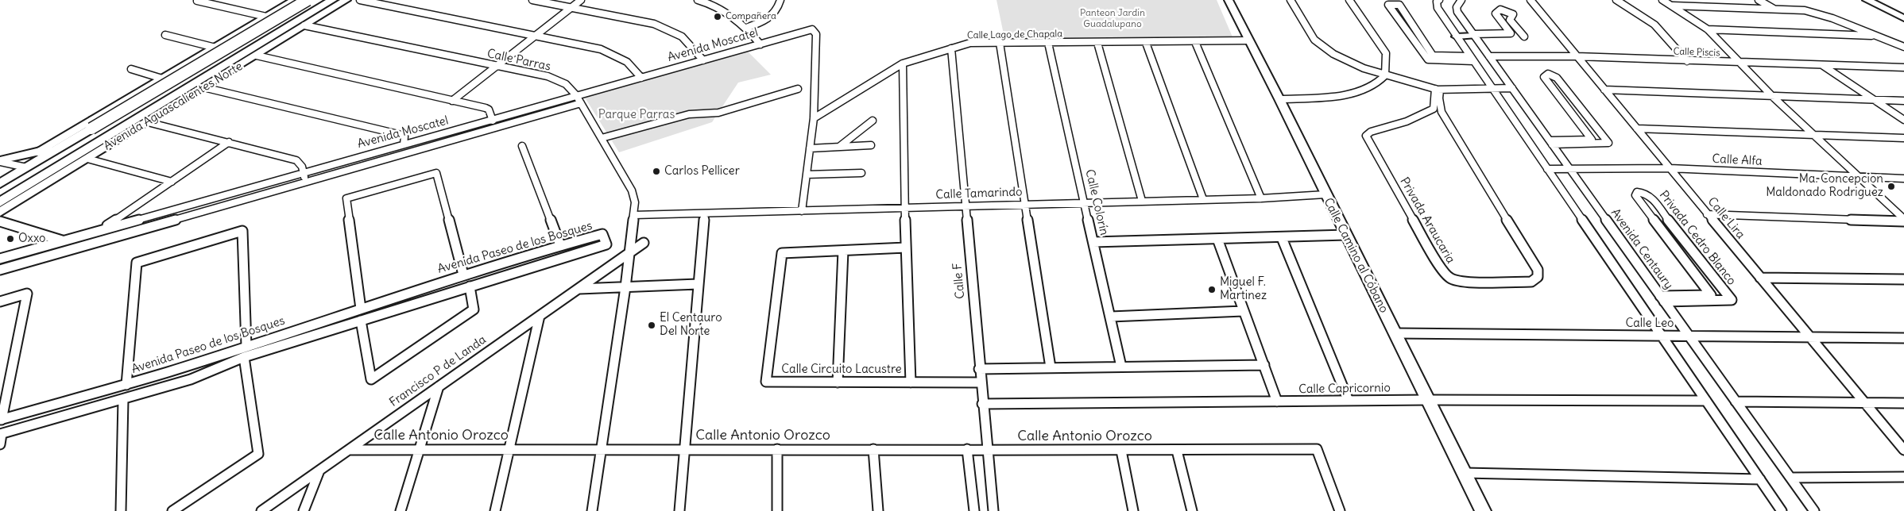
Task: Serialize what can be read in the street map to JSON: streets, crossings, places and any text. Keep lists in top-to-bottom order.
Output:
{
  "streets": {
    "main road": ["Avenida Aguascalientes Norte"],
    "street": [
      "Calle Lago de Chapala",
      "Avenida Moscatel",
      "Calle Piscis",
      "Calle Parras",
      "Calle Alfa",
      "Calle Tamarindo",
      "Calle Colorín",
      "Calle Lira",
      "Privada Araucaria",
      "Privada Cedro Blanco",
      "Avenida Paseo de los Bosques",
      "Avenida Centaury",
      "Calle Camino al Cóbano",
      "Calle F",
      "Calle Leo",
      "Calle Circuito Lacustre",
      "Francisco P de Landa",
      "Calle Capricornio",
      "Calle Antonio Orozco"
    ]
  },
  "crossings": [
    ["Calle Lago de Chapala", "Avenida Moscatel"],
    ["Calle Lago de Chapala", "Calle Colorín"],
    ["Calle Lago de Chapala", "Calle Camino al Cóbano"],
    ["Calle Lago de Chapala", "Calle F"],
    ["Avenida Moscatel", "Calle Parras"],
    ["Calle Piscis", "Calle Lira"],
    ["Calle Piscis", "Avenida Centaury"],
    ["Calle Parras", "Avenida Aguascalientes Norte"],
    ["Calle Parras", "Calle Tamarindo"],
    ["Calle Parras", "Francisco P de Landa"],
    ["Calle Parras", "Calle Antonio Orozco"],
    ["Calle Alfa", "Calle Lira"],
    ["Calle Alfa", "Avenida Centaury"],
    ["Calle Tamarindo", "Calle Colorín"],
    ["Calle Tamarindo", "Calle Camino al Cóbano"],
    ["Calle Tamarindo", "Calle F"],
    ["Calle Lira", "Calle Leo"],
    ["Privada Cedro Blanco", "Avenida Centaury"],
    ["Avenida Centaury", "Calle Leo"],
    ["Calle Camino al Cóbano", "Calle Leo"],
    ["Calle Camino al Cóbano", "Calle Capricornio"],
    ["Calle F", "Calle Circuito Lacustre"],
    ["Calle F", "Calle Capricornio"],
    ["Calle F", "Calle Antonio Orozco"],
    ["Francisco P de Landa", "Calle Antonio Orozco"]
  ],
  "parks": ["Panteon Jardin Guadalupano", "Parque Parras"],
  "places": [
    "Compañera",
    "Carlos Pellicer",
    "Ma. Concepcion Maldonado Rodriguez",
    "Oxxo",
    "Miguel F. Martinez",
    "El Centauro Del Norte"
  ]
}
